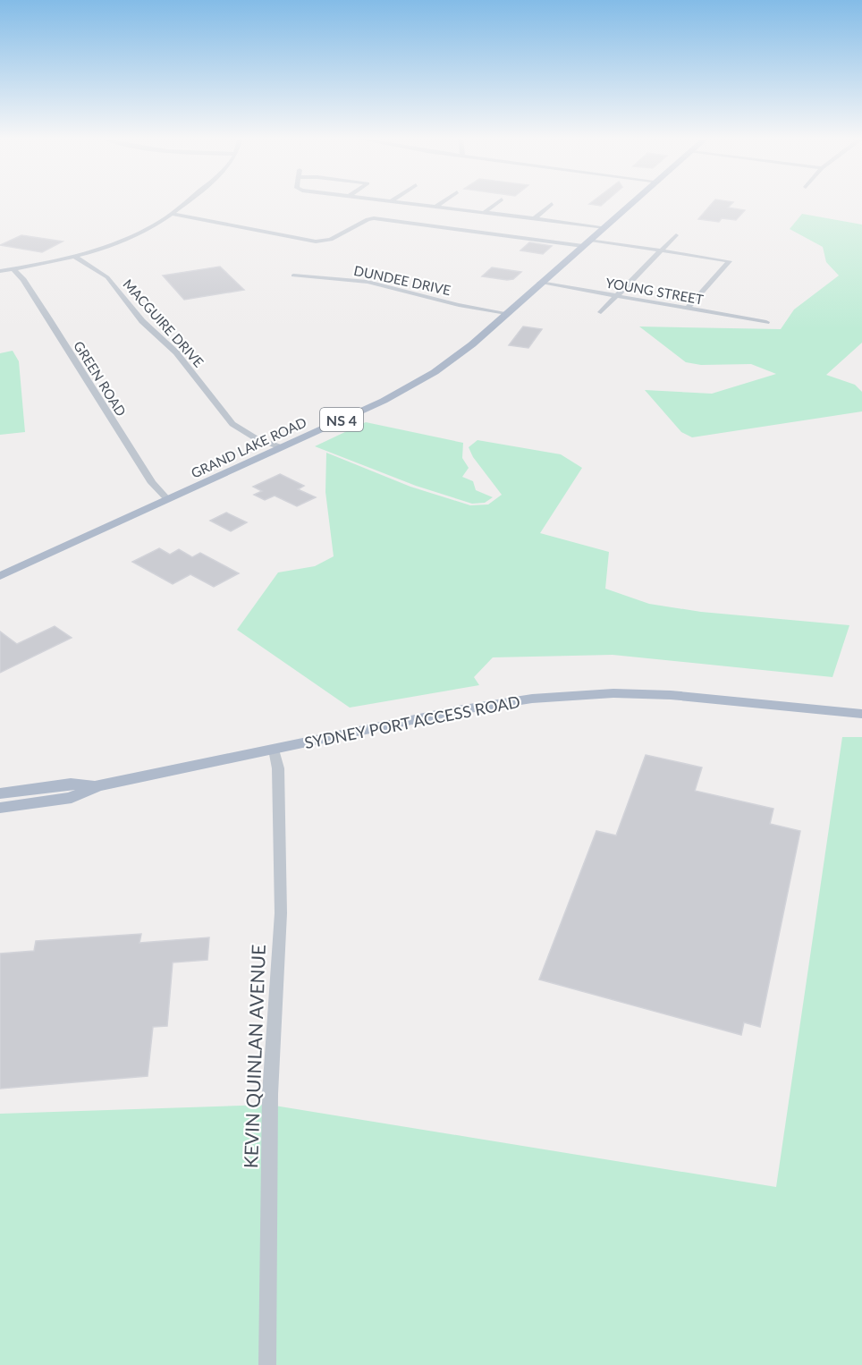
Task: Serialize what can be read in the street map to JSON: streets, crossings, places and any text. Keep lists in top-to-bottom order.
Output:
{
  "streets": {
    "main road": ["NS 4", "GRAND LAKE ROAD", "SYDNEY PORT ACCESS ROAD"],
    "street": [
      "DUNDEE DRIVE",
      "YOUNG STREET",
      "MACGUIRE DRIVE",
      "GREEN ROAD",
      "KEVIN QUINLAN AVENUE"
    ]
  },
  "crossings": [
    ["DUNDEE DRIVE", "GRAND LAKE ROAD"],
    ["YOUNG STREET", "GRAND LAKE ROAD"],
    ["MACGUIRE DRIVE", "GRAND LAKE ROAD"],
    ["GREEN ROAD", "GRAND LAKE ROAD"],
    ["SYDNEY PORT ACCESS ROAD", "KEVIN QUINLAN AVENUE"]
  ]
}
